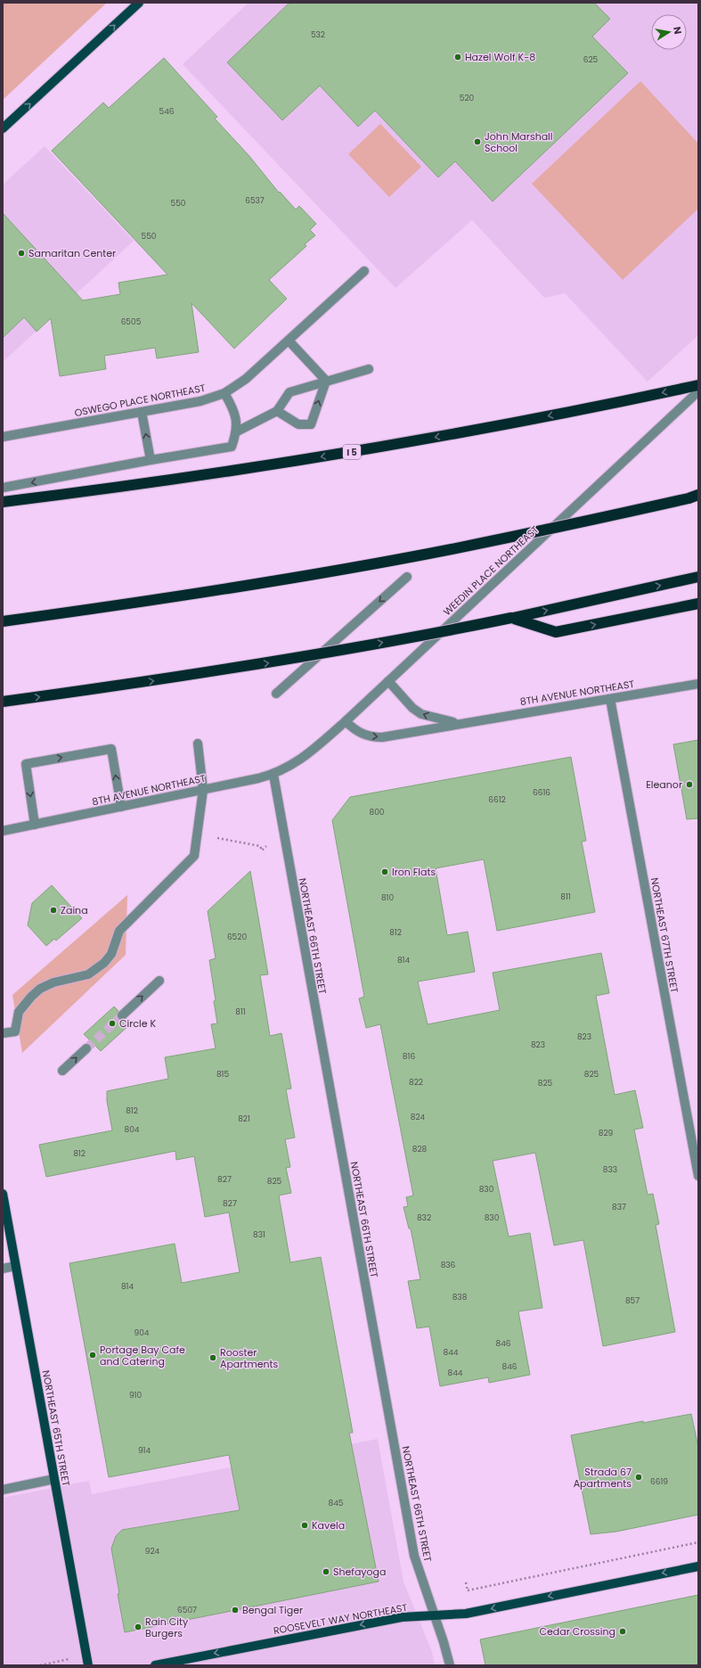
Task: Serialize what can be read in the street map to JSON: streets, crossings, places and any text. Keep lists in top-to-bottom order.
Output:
{
  "streets": {
    "highway": ["I 5"],
    "main road": ["NORTHEAST 65TH STREET", "ROOSEVELT WAY NORTHEAST"],
    "street": [
      "OSWEGO PLACE NORTHEAST",
      "WEEDIN PLACE NORTHEAST",
      "8TH AVENUE NORTHEAST",
      "NORTHEAST 67TH STREET",
      "NORTHEAST 66TH STREET"
    ]
  },
  "crossings": [
    ["WEEDIN PLACE NORTHEAST", "8TH AVENUE NORTHEAST"],
    ["8TH AVENUE NORTHEAST", "NORTHEAST 67TH STREET"],
    ["8TH AVENUE NORTHEAST", "NORTHEAST 66TH STREET"],
    ["NORTHEAST 66TH STREET", "ROOSEVELT WAY NORTHEAST"]
  ],
  "one_way": ["ROOSEVELT WAY NORTHEAST"],
  "places": [
    "Hazel Wolf K-8",
    "John Marshall School",
    "Samaritan Center",
    "Eleanor",
    "Iron Flats",
    "Zaina",
    "Circle K",
    "Portage Bay Cafe and Catering",
    "Rooster Apartments",
    "Strada 67 Apartments",
    "Kavela",
    "Shefayoga",
    "Bengal Tiger",
    "Rain City Burgers",
    "Cedar Crossing"
  ],
  "house_numbers": [
    "532",
    "625",
    "520",
    "546",
    "6537",
    "550",
    "550",
    "6505",
    "6616",
    "6612",
    "800",
    "811",
    "810",
    "812",
    "6520",
    "814",
    "811",
    "823",
    "823",
    "816",
    "815",
    "825",
    "822",
    "825",
    "812",
    "824",
    "821",
    "804",
    "829",
    "828",
    "812",
    "833",
    "827",
    "825",
    "830",
    "827",
    "837",
    "832",
    "830",
    "831",
    "836",
    "814",
    "838",
    "857",
    "904",
    "846",
    "844",
    "846",
    "844",
    "910",
    "914",
    "6619",
    "845",
    "924",
    "6507"
  ],
  "north": "right"
}
